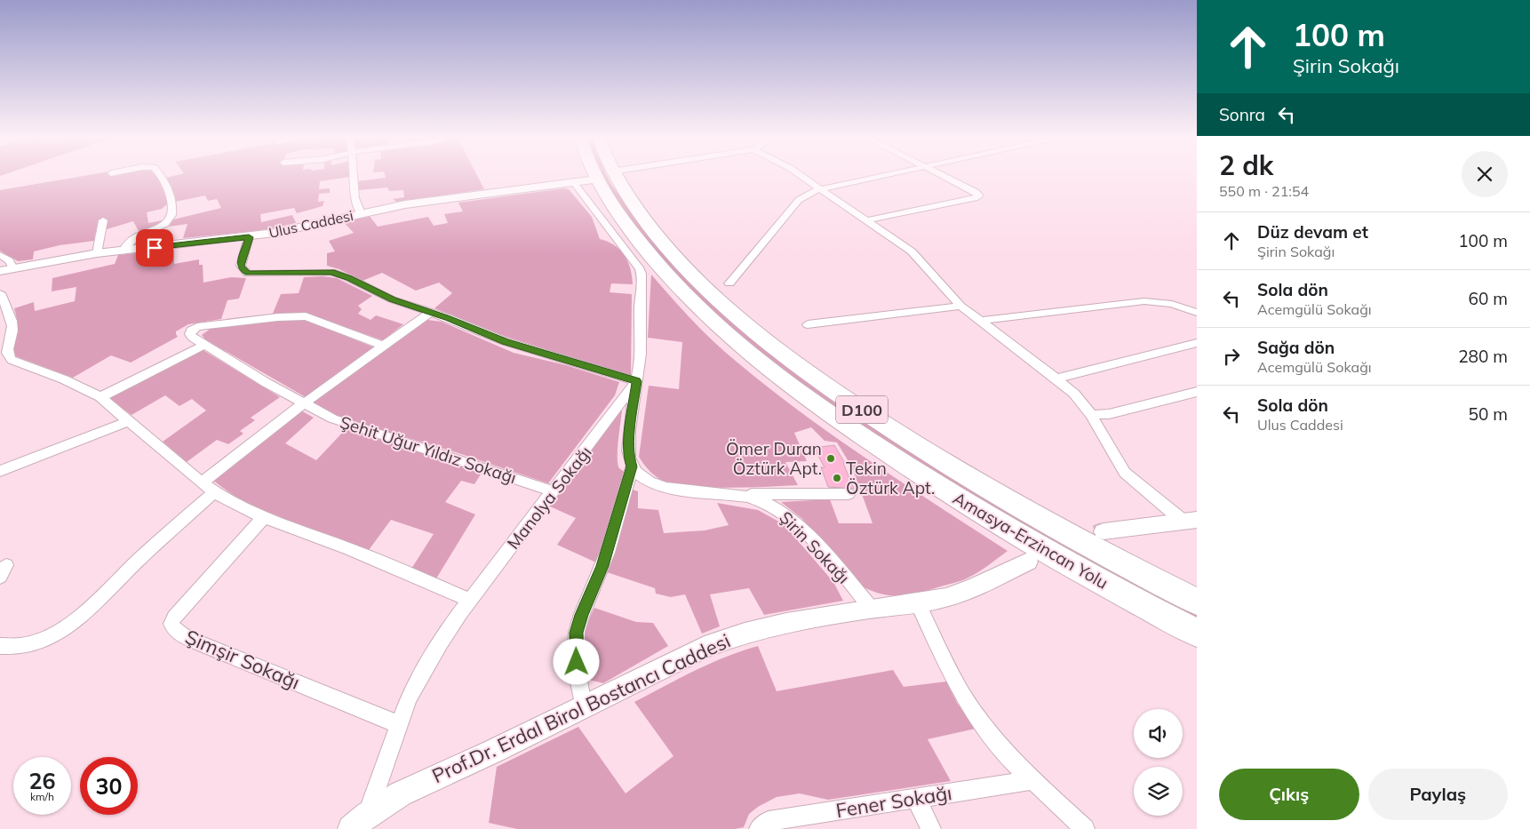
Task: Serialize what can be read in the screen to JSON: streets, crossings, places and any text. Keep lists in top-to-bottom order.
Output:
{
  "streets": {
    "highway": ["D100", "Amasya-Erzincan Yolu"],
    "street": [
      "Ulus Caddesi",
      "Şehit Uğur Yıldız Sokağı",
      "Manolya Sokağı",
      "Şirin Sokağı",
      "Şimşir Sokağı",
      "Prof.Dr. Erdal Birol Bostancı Caddesi",
      "Fener Sokağı"
    ]
  },
  "crossings": [
    ["Ulus Caddesi", "Manolya Sokağı"],
    ["Ulus Caddesi", "Amasya-Erzincan Yolu"],
    ["Şehit Uğur Yıldız Sokağı", "Manolya Sokağı"],
    ["Manolya Sokağı", "Şimşir Sokağı"],
    ["Manolya Sokağı", "Prof.Dr. Erdal Birol Bostancı Caddesi"],
    ["Şirin Sokağı", "Prof.Dr. Erdal Birol Bostancı Caddesi"]
  ],
  "places": ["Ömer Duran Öztürk Apt.", "Tekin Öztürk Apt."],
  "page": {
    "turn": ["100 m", "Şirin Sokağı"],
    "then": "Sonra",
    "heading": ["2 dk", "550 m · 21:54"],
    "list": [
      {
        "name": "Düz devam et",
        "note": "Şirin Sokağı",
        "value": "100 m"
      },
      {
        "name": "Sola dön",
        "note": "Acemgülü Sokağı",
        "value": "60 m"
      },
      {
        "name": "Sağa dön",
        "note": "Acemgülü Sokağı",
        "value": "280 m"
      },
      {
        "name": "Sola dön",
        "note": "Ulus Caddesi",
        "value": "50 m"
      }
    ],
    "speed": "26 km/h",
    "limit": "30",
    "buttons": ["Çıkış", "Paylaş"]
  }
}
